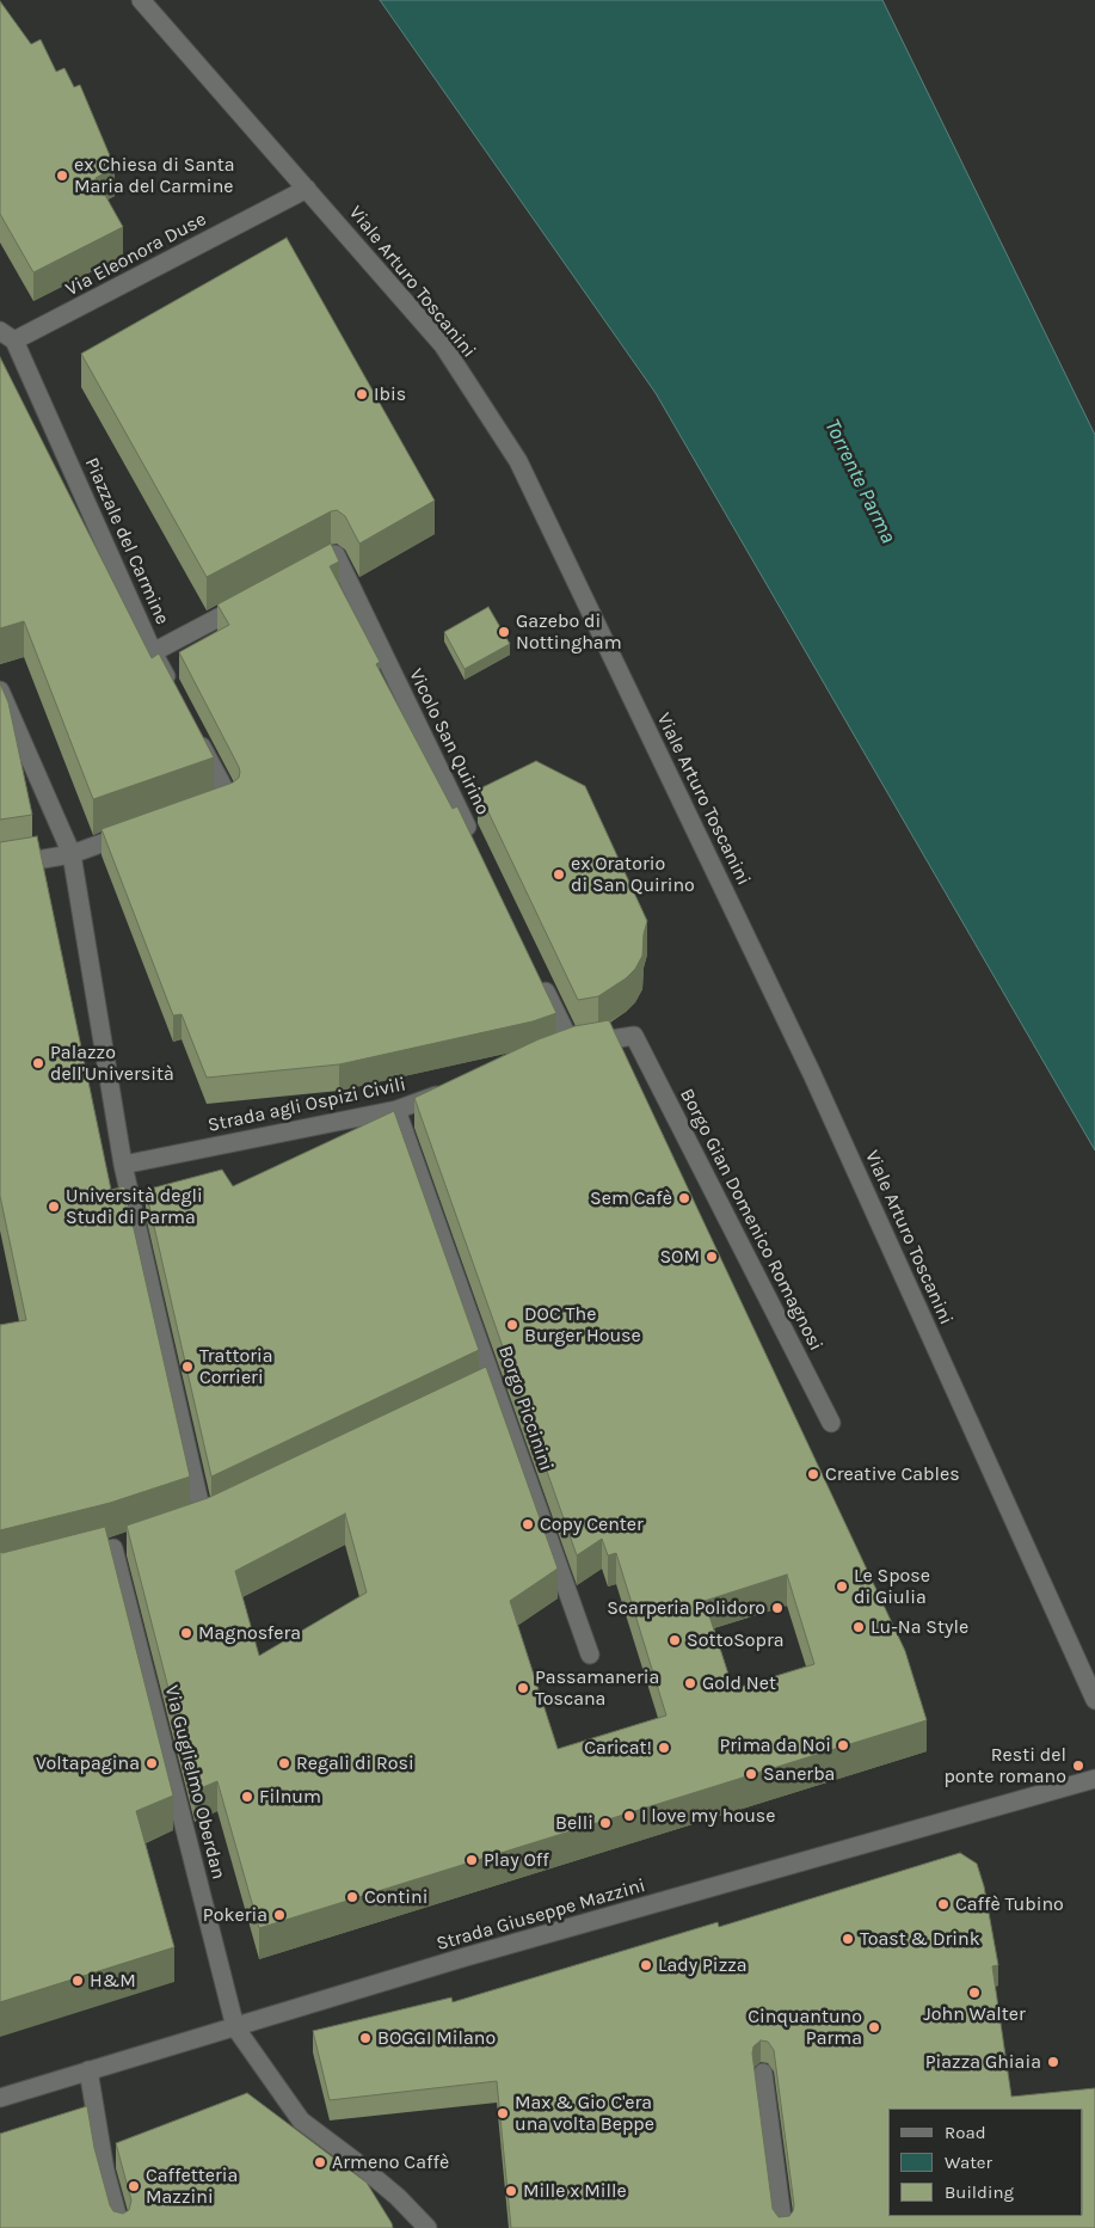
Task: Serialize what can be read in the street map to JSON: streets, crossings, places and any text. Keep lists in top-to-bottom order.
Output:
{
  "streets": {
    "street": [
      "Via Eleonora Duse",
      "Viale Arturo Toscanini",
      "Piazzale del Carmine",
      "Vicolo San Quirino",
      "Strada agli Ospizi Civili",
      "Borgo Gian Domenico Romagnosi",
      "Borgo Piccinini",
      "Via Guglielmo Oberdan",
      "Strada Giuseppe Mazzini"
    ]
  },
  "crossings": [
    ["Via Eleonora Duse", "Viale Arturo Toscanini"],
    ["Via Eleonora Duse", "Piazzale del Carmine"],
    ["Strada agli Ospizi Civili", "Borgo Piccinini"],
    ["Via Guglielmo Oberdan", "Strada Giuseppe Mazzini"]
  ],
  "water": ["Torrente Parma"],
  "places": [
    "ex Chiesa di Santa Maria del Carmine",
    "Ibis",
    "Gazebo di Nottingham",
    "ex Oratorio di San Quirino",
    "Palazzo dell'Università",
    "Sem Cafè",
    "Università degli Studi di Parma",
    "SOM",
    "DOC The Burger House",
    "Trattoria Corrieri",
    "Creative Cables",
    "Copy Center",
    "Le Spose di Giulia",
    "Scarperia Polidoro",
    "Lu-Na Style",
    "Magnosfera",
    "SottoSopra",
    "Gold Net",
    "Passamaneria Toscana",
    "Prima da Noi",
    "Caricat!",
    "Voltapagina",
    "Regali di Rosi",
    "Resti del ponte romano",
    "Sanerba",
    "Filnum",
    "I love my house",
    "Belli",
    "Play Off",
    "Contini",
    "Caffè Tubino",
    "Pokeria",
    "Toast & Drink",
    "Lady Pizza",
    "H&M",
    "John Walter",
    "Cinquantuno Parma",
    "BOGGI Milano",
    "Piazza Ghiaia",
    "Max & Gio C'era una volta Beppe",
    "Armeno Caffè",
    "Caffetteria Mazzini",
    "Mille x Mille"
  ],
  "legend": ["Road", "Water", "Building"]
}
